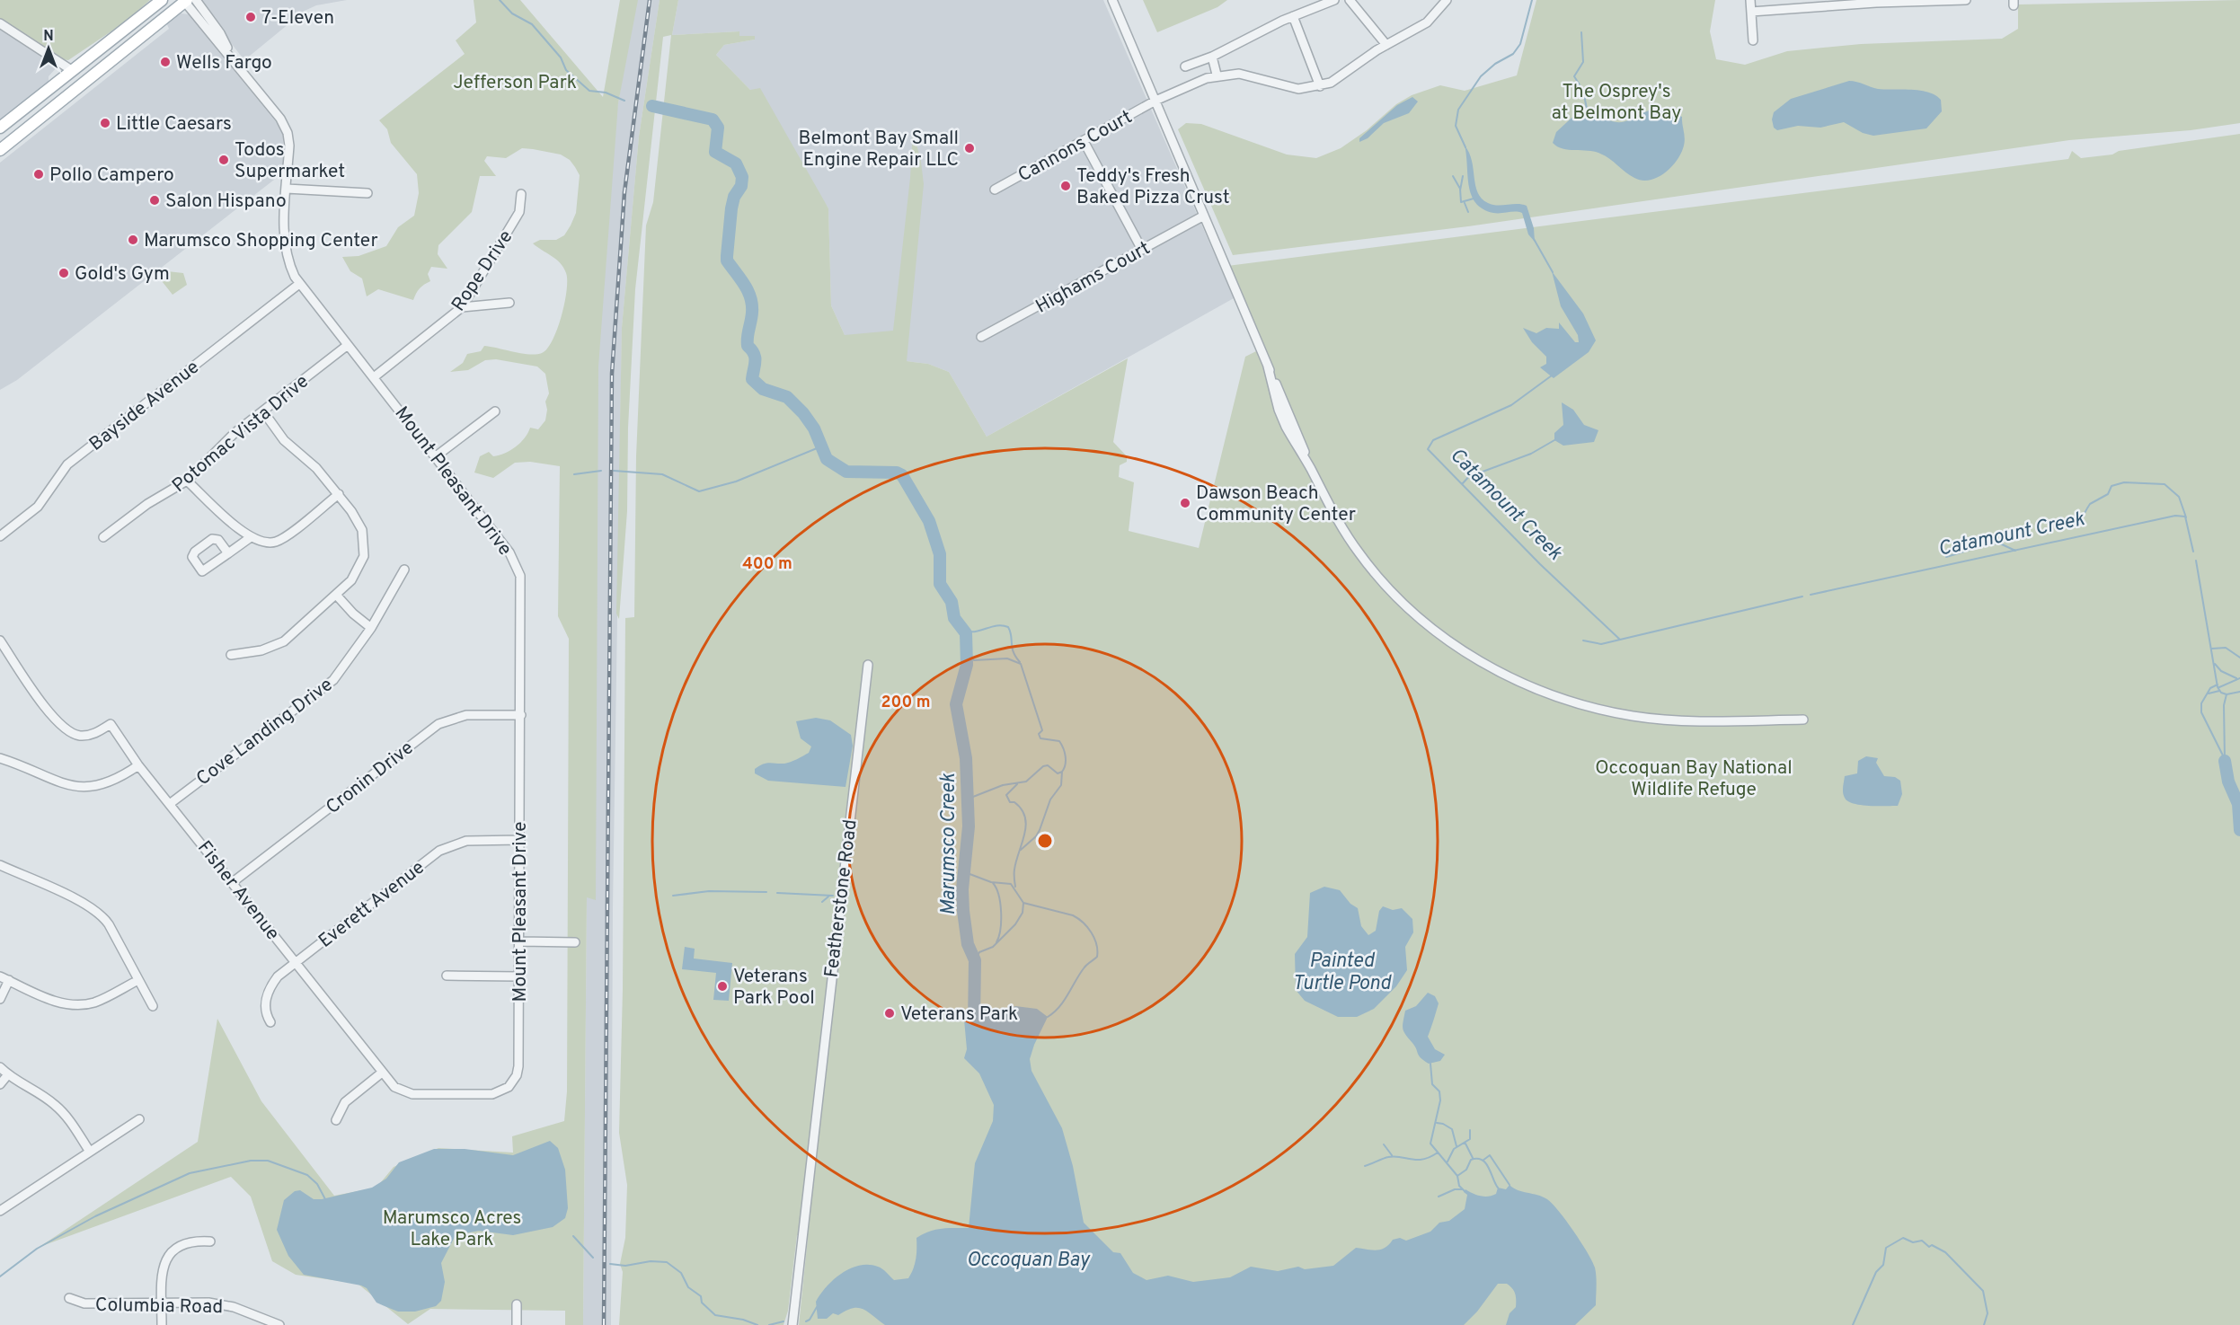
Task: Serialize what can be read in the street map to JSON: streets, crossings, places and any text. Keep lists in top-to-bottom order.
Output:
{
  "streets": {
    "street": [
      "Cannons Court",
      "Rope Drive",
      "Highams Court",
      "Bayside Avenue",
      "Potomac Vista Drive",
      "Mount Pleasant Drive",
      "Cove Landing Drive",
      "Cronin Drive",
      "Fisher Avenue",
      "Featherstone Road",
      "Everett Avenue",
      "Columbia Road"
    ]
  },
  "crossings": [
    ["Rope Drive", "Mount Pleasant Drive"],
    ["Bayside Avenue", "Mount Pleasant Drive"],
    ["Potomac Vista Drive", "Mount Pleasant Drive"],
    ["Mount Pleasant Drive", "Cronin Drive"],
    ["Mount Pleasant Drive", "Fisher Avenue"],
    ["Mount Pleasant Drive", "Everett Avenue"],
    ["Cove Landing Drive", "Fisher Avenue"],
    ["Cronin Drive", "Fisher Avenue"],
    ["Fisher Avenue", "Everett Avenue"]
  ],
  "water": [
    "Catamount Creek",
    "Marumsco Creek",
    "Painted Turtle Pond",
    "Occoquan Bay"
  ],
  "parks": [
    "Jefferson Park",
    "The Osprey's at Belmont Bay",
    "Occoquan Bay National Wildlife Refuge",
    "Marumsco Acres Lake Park"
  ],
  "places": [
    "7-Eleven",
    "Wells Fargo",
    "Little Caesars",
    "Belmont Bay Small Engine Repair LLC",
    "Todos Supermarket",
    "Pollo Campero",
    "Teddy's Fresh Baked Pizza Crust",
    "Salon Hispano",
    "Marumsco Shopping Center",
    "Gold's Gym",
    "Dawson Beach Community Center",
    "Veterans Park Pool",
    "Veterans Park"
  ],
  "north": "top",
  "rings": ["400 m", "200 m"]
}
